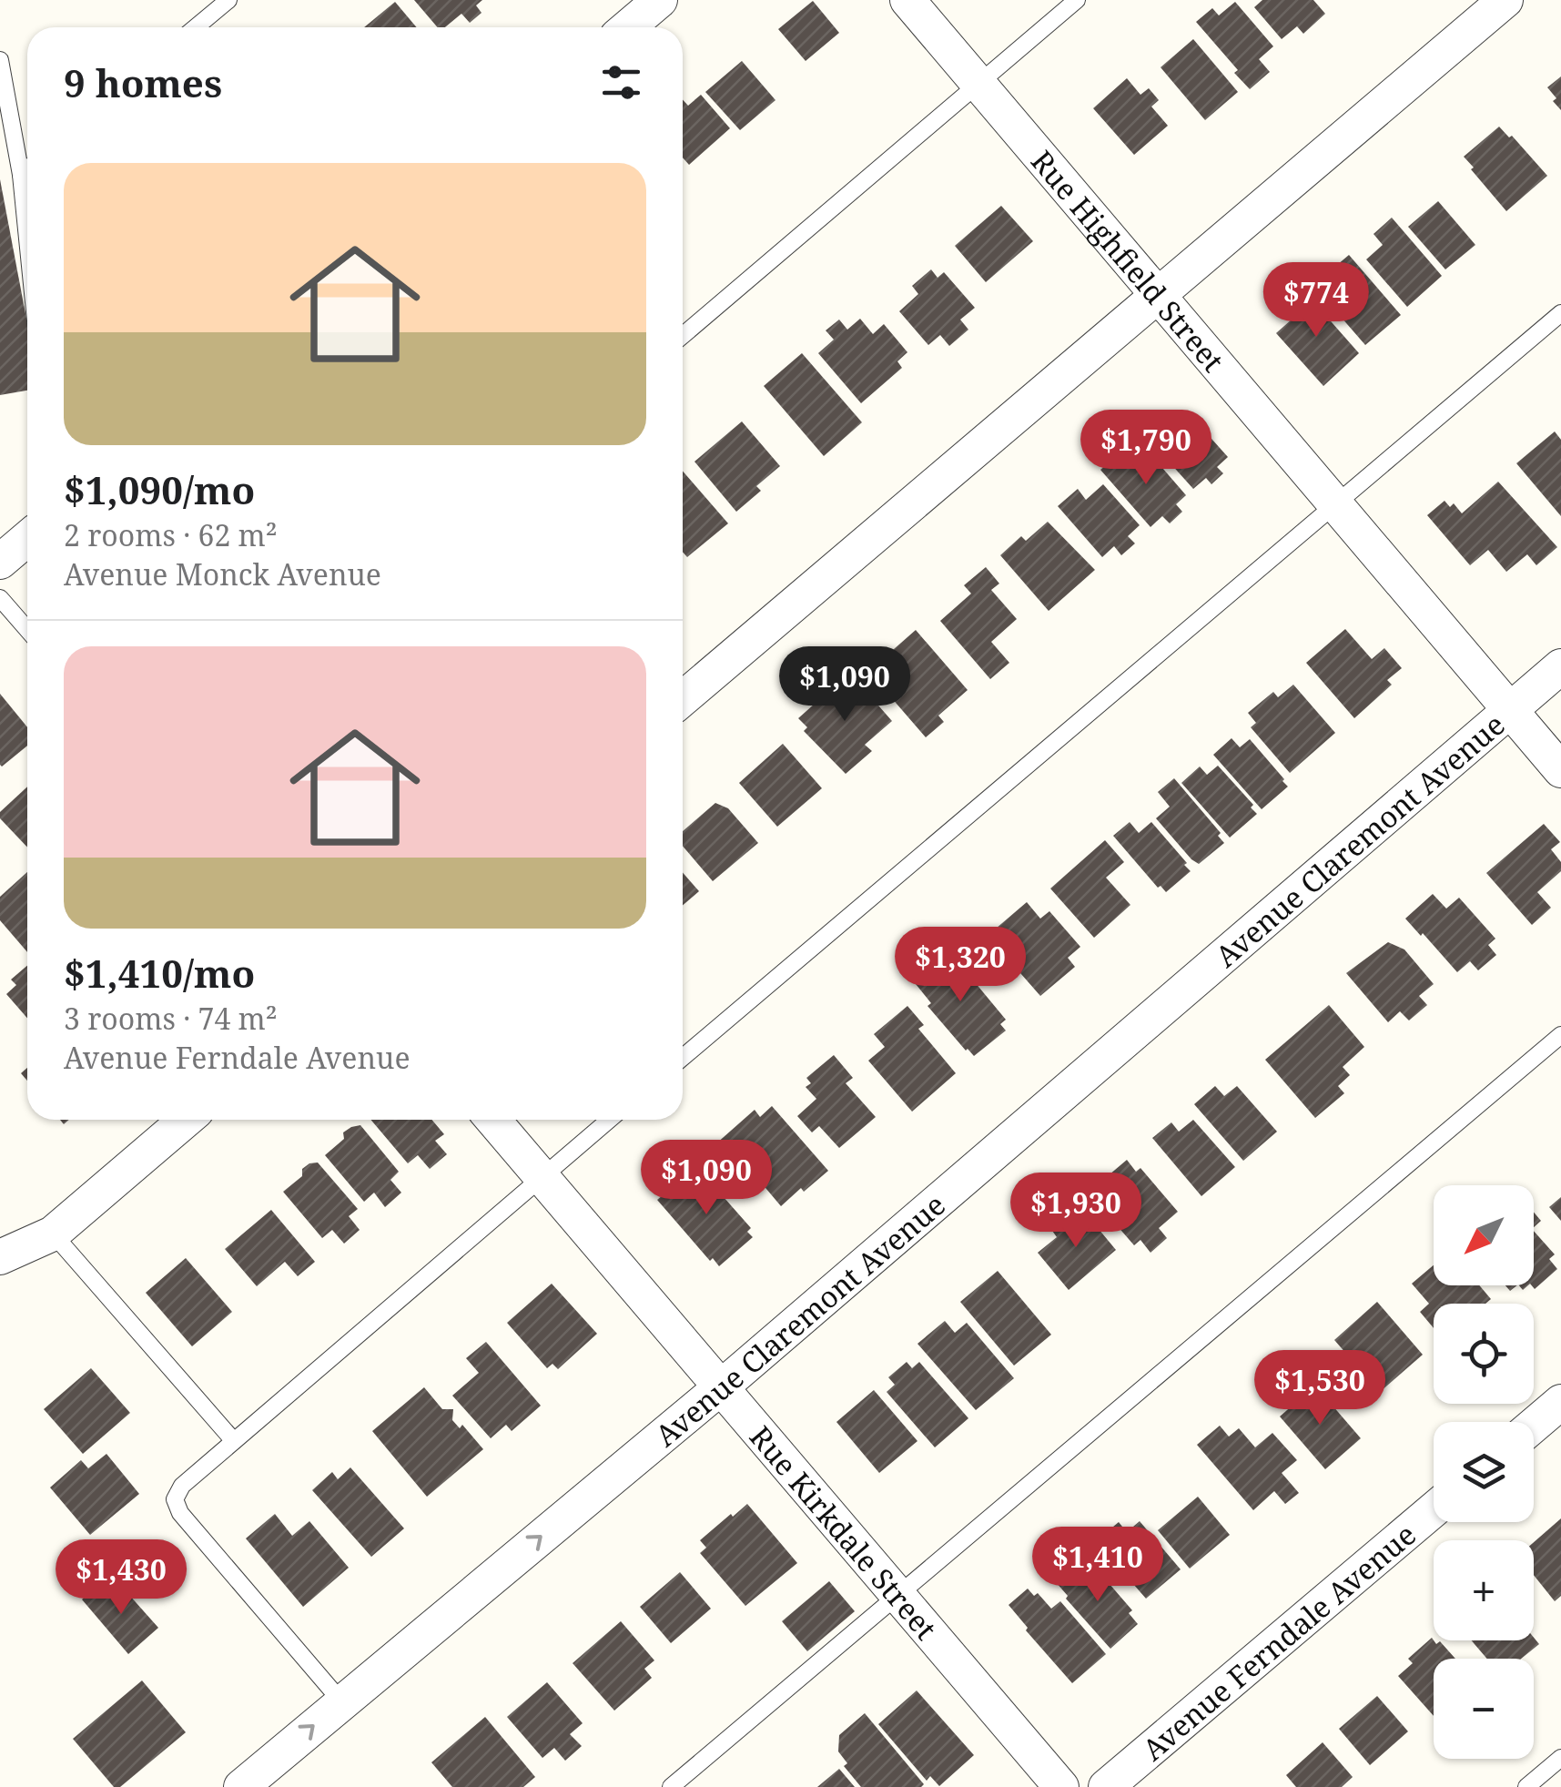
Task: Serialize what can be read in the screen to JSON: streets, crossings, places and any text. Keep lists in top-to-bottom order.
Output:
{
  "streets": {
    "street": [
      "Rue Highfield Street",
      "Avenue Claremont Avenue",
      "Rue Kirkdale Street",
      "Avenue Ferndale Avenue"
    ]
  },
  "crossings": [
    ["Rue Highfield Street", "Avenue Claremont Avenue"],
    ["Avenue Claremont Avenue", "Rue Kirkdale Street"]
  ],
  "one_way": ["Avenue Claremont Avenue"],
  "north": "bottom left",
  "page": {
    "heading": "9 homes",
    "list": [
      {
        "name": "$1,090/mo",
        "note": "2 rooms · 62 m² · Avenue Monck Avenue"
      },
      {
        "name": "$1,410/mo",
        "note": "3 rooms · 74 m² · Avenue Ferndale Avenue"
      }
    ],
    "price": [
      "$774",
      "$1,790",
      "$1,090",
      "$1,320",
      "$1,090",
      "$1,930",
      "$1,530",
      "$1,410",
      "$1,430"
    ],
    "map_buttons": ["+", "−"]
  }
}
